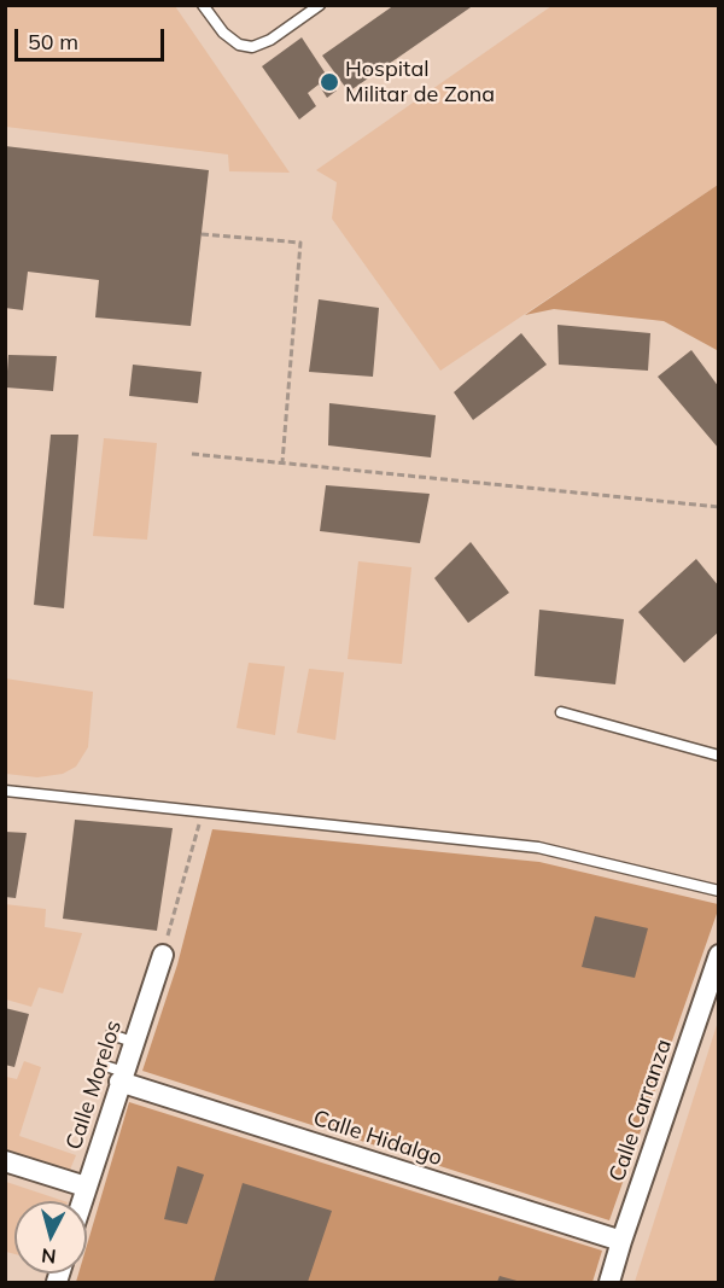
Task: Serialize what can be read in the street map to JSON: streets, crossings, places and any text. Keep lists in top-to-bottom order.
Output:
{
  "streets": {
    "street": ["Calle Morelos", "Calle Carranza", "Calle Hidalgo"]
  },
  "crossings": [
    ["Calle Morelos", "Calle Hidalgo"],
    ["Calle Carranza", "Calle Hidalgo"]
  ],
  "places": ["Hospital Militar de Zona"],
  "scale_bar": "50 m",
  "north": "bottom"
}
